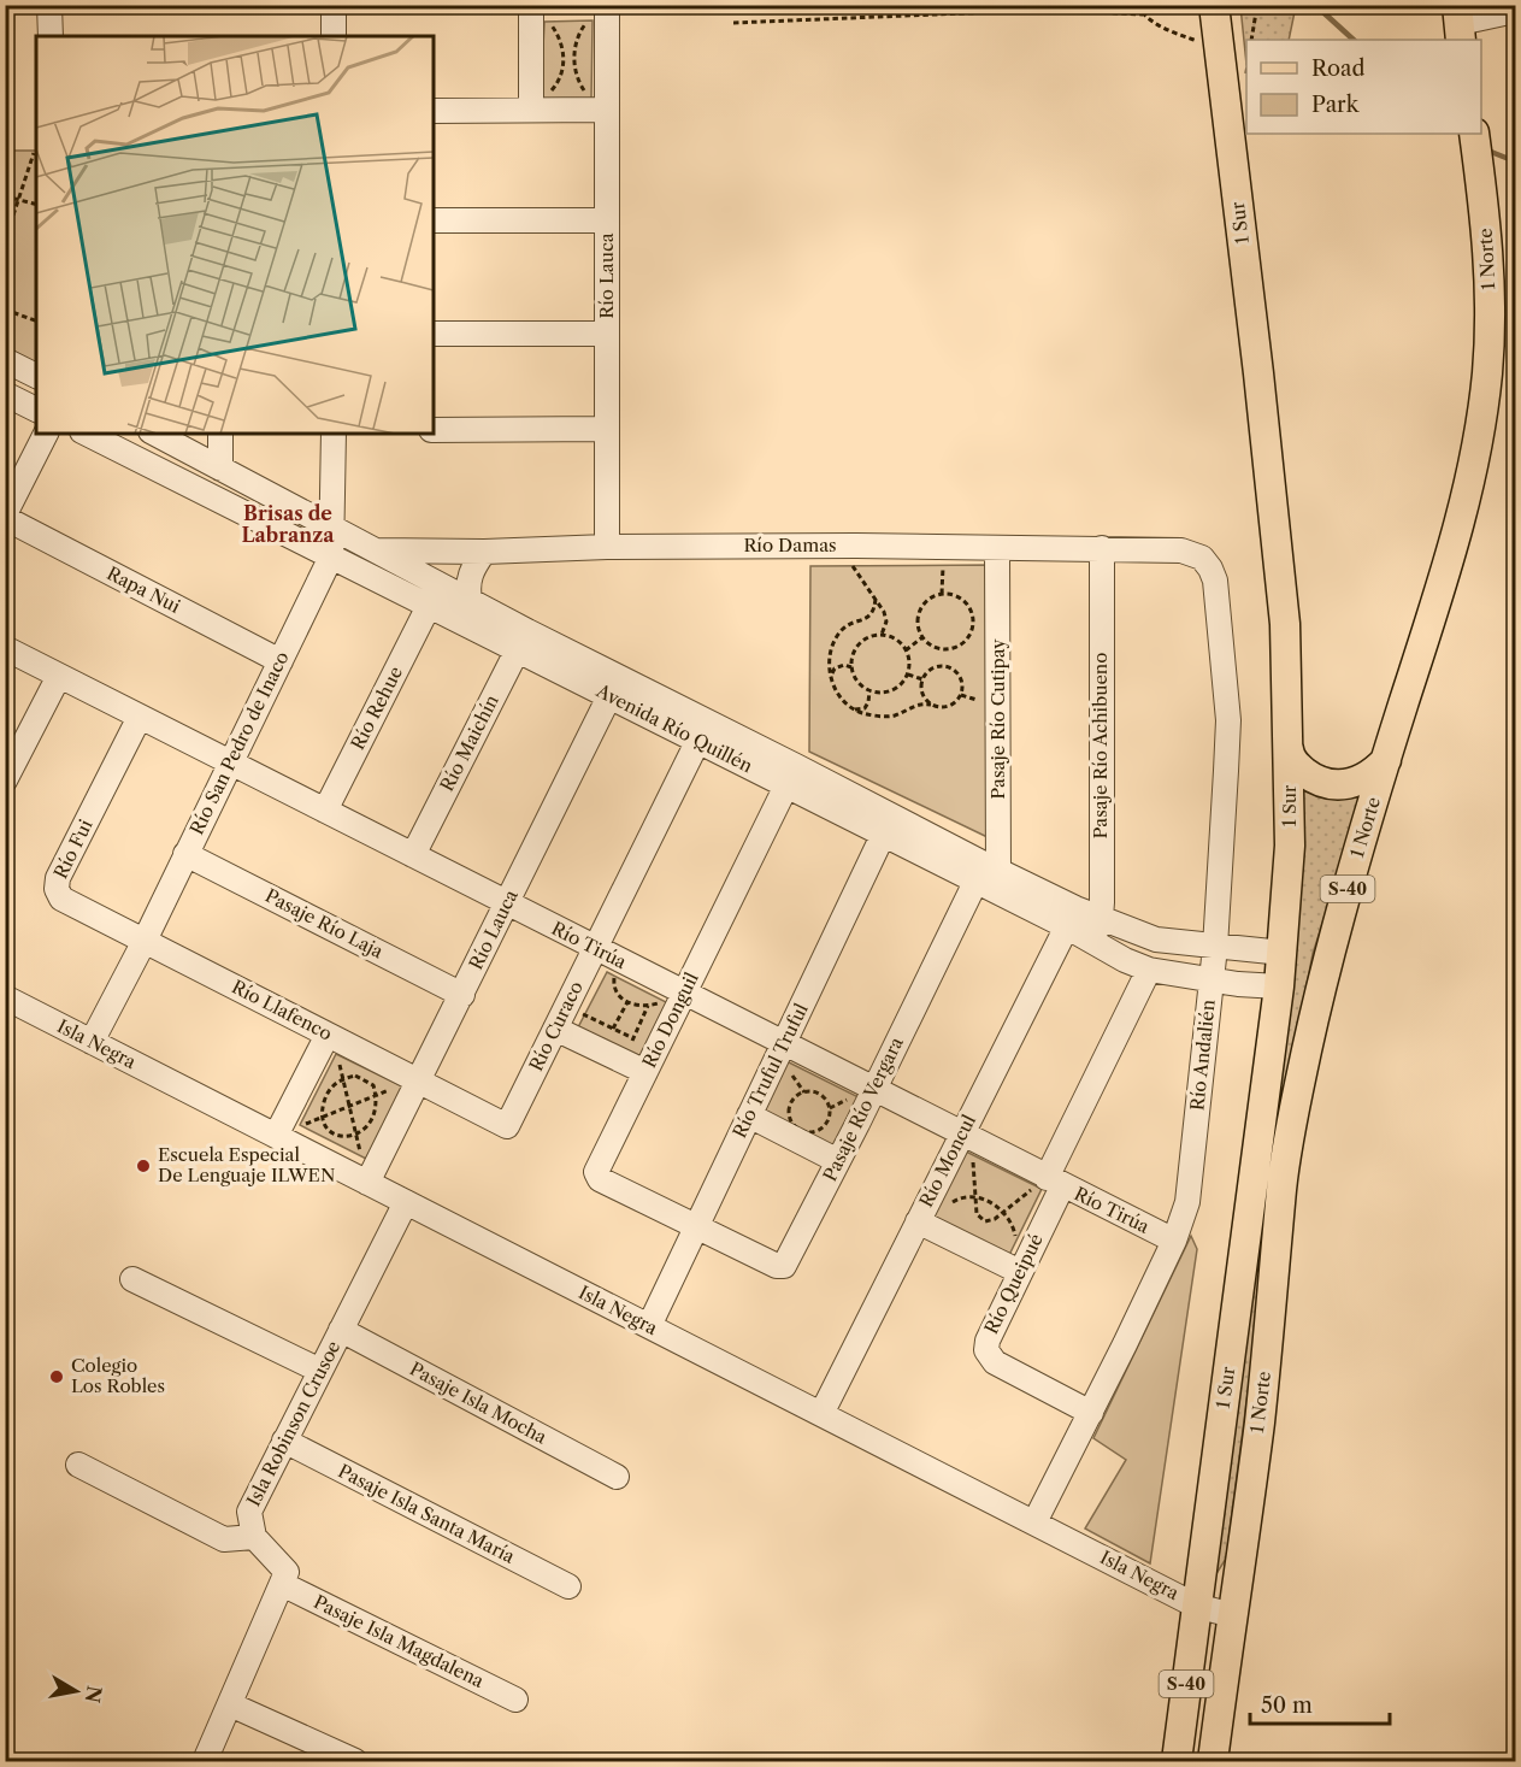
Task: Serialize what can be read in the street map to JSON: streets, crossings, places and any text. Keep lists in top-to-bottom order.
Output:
{
  "streets": {
    "main road": ["1 Sur", "1 Norte", "S-40"],
    "street": [
      "Río Lauca",
      "Río Damas",
      "Rapa Nui",
      "Río Rehue",
      "Pasaje Río Cutipay",
      "Avenida Río Quillén",
      "Río San Pedro de Inaco",
      "Río Maichín",
      "Pasaje Río Achibueno",
      "Río Fui",
      "Pasaje Río Laja",
      "Río Tirúa",
      "Río Llafenco",
      "Río Donguil",
      "Río Curaco",
      "Isla Negra",
      "Río Andalién",
      "Río Truful Truful",
      "Pasaje Río Vergara",
      "Río Moncul",
      "Río Queipué",
      "Pasaje Isla Mocha",
      "Isla Robinson Crusoe",
      "Pasaje Isla Santa María",
      "Pasaje Isla Magdalena"
    ]
  },
  "crossings": [
    ["1 Sur", "Avenida Río Quillén"],
    ["1 Sur", "S-40"],
    ["1 Sur", "Isla Negra"],
    ["1 Norte", "S-40"],
    ["1 Norte", "Isla Negra"],
    ["Río Lauca", "Río Damas"],
    ["Río Lauca", "Avenida Río Quillén"],
    ["Río Lauca", "Pasaje Río Laja"],
    ["Río Lauca", "Río Tirúa"],
    ["Río Lauca", "Río Llafenco"],
    ["Río Lauca", "Río Curaco"],
    ["Río Lauca", "Isla Negra"],
    ["Río Damas", "Pasaje Río Cutipay"],
    ["Río Damas", "Avenida Río Quillén"],
    ["Río Damas", "Pasaje Río Achibueno"],
    ["Río Damas", "Río Andalién"],
    ["Rapa Nui", "Río San Pedro de Inaco"],
    ["Río Rehue", "Avenida Río Quillén"],
    ["Río Rehue", "Río Tirúa"],
    ["Pasaje Río Cutipay", "Avenida Río Quillén"],
    ["Pasaje Río Cutipay", "Pasaje Río Vergara"],
    ["Avenida Río Quillén", "Río San Pedro de Inaco"],
    ["Avenida Río Quillén", "Río Maichín"],
    ["Avenida Río Quillén", "Pasaje Río Achibueno"],
    ["Avenida Río Quillén", "Río Donguil"],
    ["Avenida Río Quillén", "Río Curaco"],
    ["Avenida Río Quillén", "Río Andalién"],
    ["Avenida Río Quillén", "Río Truful Truful"],
    ["Avenida Río Quillén", "Pasaje Río Vergara"],
    ["Avenida Río Quillén", "Río Moncul"],
    ["Avenida Río Quillén", "Río Queipué"],
    ["Río San Pedro de Inaco", "Río Fui"],
    ["Río San Pedro de Inaco", "Pasaje Río Laja"],
    ["Río San Pedro de Inaco", "Río Tirúa"],
    ["Río San Pedro de Inaco", "Río Llafenco"],
    ["Río San Pedro de Inaco", "Isla Negra"],
    ["Río Maichín", "Río Tirúa"],
    ["Río Fui", "Río Tirúa"],
    ["Río Fui", "Río Llafenco"],
    ["S-40", "Isla Negra"],
    ["Río Tirúa", "Río Donguil"],
    ["Río Tirúa", "Río Curaco"],
    ["Río Tirúa", "Río Andalién"],
    ["Río Tirúa", "Río Truful Truful"],
    ["Río Tirúa", "Pasaje Río Vergara"],
    ["Río Tirúa", "Río Moncul"],
    ["Río Tirúa", "Río Queipué"],
    ["Río Llafenco", "Río Curaco"],
    ["Río Donguil", "Río Truful Truful"],
    ["Río Donguil", "Pasaje Río Vergara"],
    ["Isla Negra", "Río Andalién"],
    ["Isla Negra", "Río Truful Truful"],
    ["Isla Negra", "Río Moncul"],
    ["Isla Negra", "Isla Robinson Crusoe"],
    ["Río Andalién", "Río Queipué"],
    ["Río Truful Truful", "Pasaje Río Vergara"],
    ["Pasaje Isla Mocha", "Isla Robinson Crusoe"],
    ["Isla Robinson Crusoe", "Pasaje Isla Santa María"]
  ],
  "districts": ["Brisas de Labranza"],
  "places": ["Escuela Especial De Lenguaje ILWEN", "Colegio Los Robles"],
  "legend": ["Road", "Park"],
  "scale_bar": "50 m",
  "north": "right"
}
